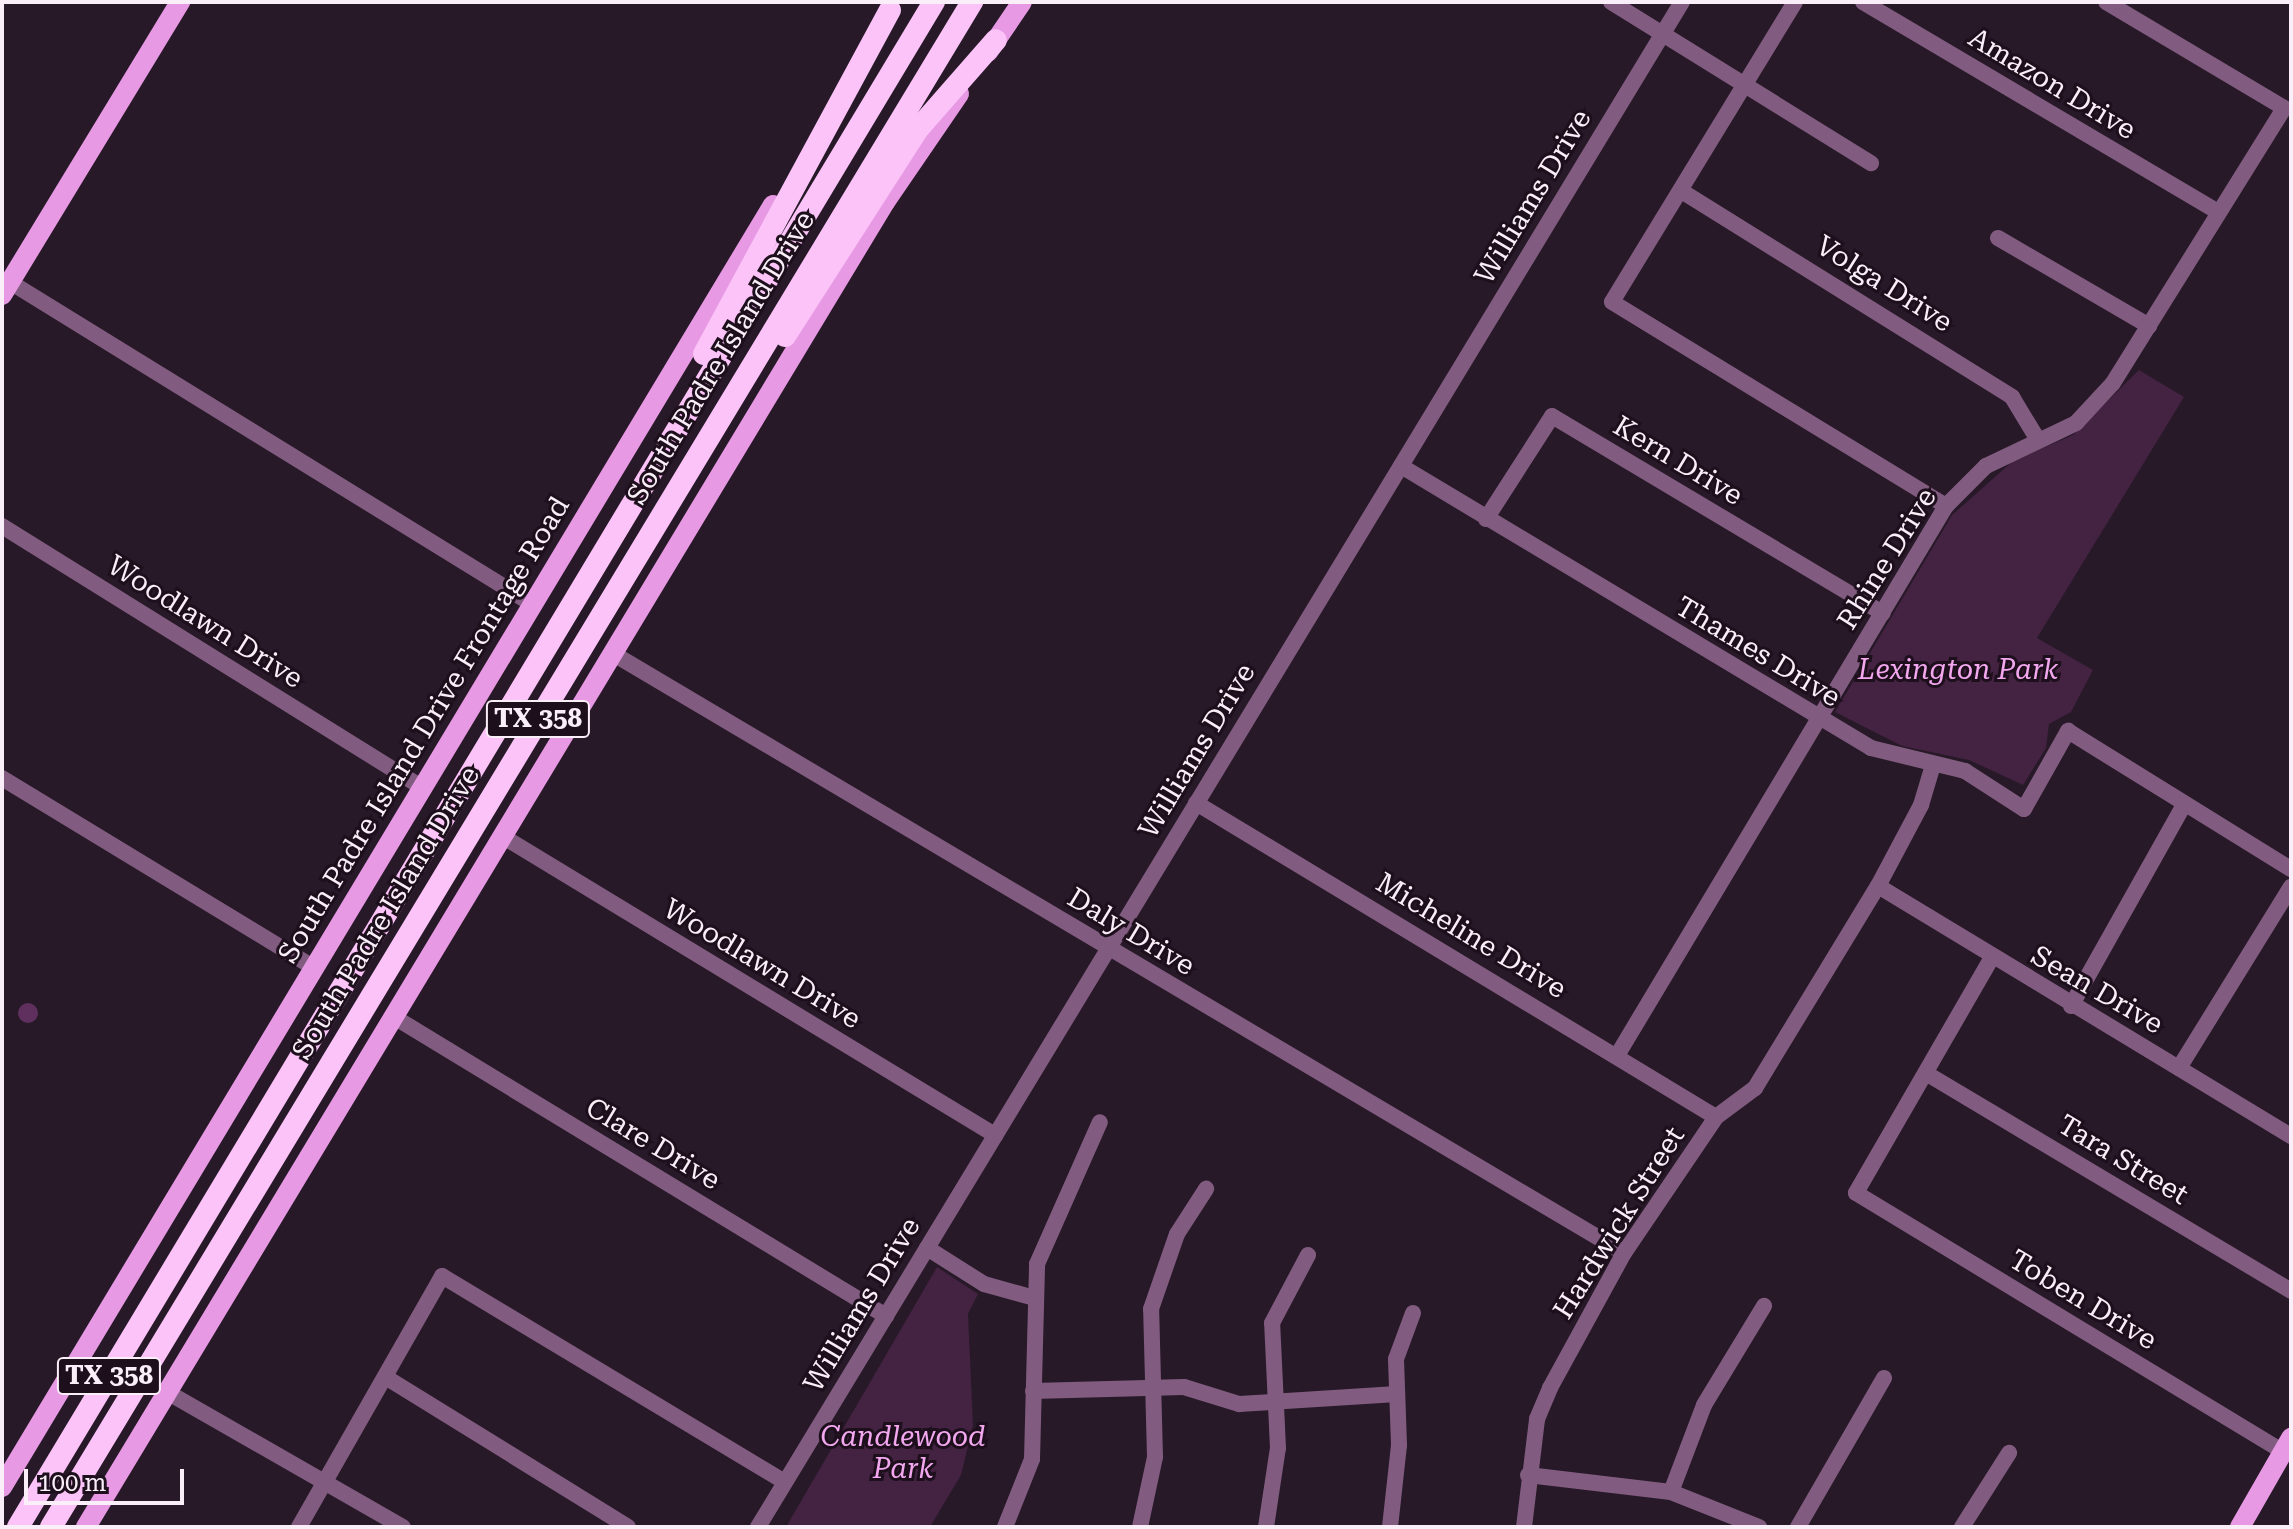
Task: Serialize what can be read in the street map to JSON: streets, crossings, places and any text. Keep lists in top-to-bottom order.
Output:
{
  "streets": {
    "highway": ["South Padre Island Drive", "TX 358"],
    "main road": ["South Padre Island Drive Frontage Road"],
    "street": [
      "Amazon Drive",
      "Williams Drive",
      "Volga Drive",
      "Kern Drive",
      "Rhine Drive",
      "Woodlawn Drive",
      "Thames Drive",
      "Daly Drive",
      "Micheline Drive",
      "Sean Drive",
      "Clare Drive",
      "Tara Street",
      "Hardwick Street",
      "Toben Drive"
    ]
  },
  "crossings": [
    ["Amazon Drive", "Rhine Drive"],
    ["Williams Drive", "Woodlawn Drive"],
    ["Williams Drive", "Thames Drive"],
    ["Williams Drive", "Daly Drive"],
    ["Williams Drive", "Micheline Drive"],
    ["Williams Drive", "Clare Drive"],
    ["Volga Drive", "Rhine Drive"],
    ["Kern Drive", "Rhine Drive"],
    ["Kern Drive", "Thames Drive"],
    ["Rhine Drive", "Thames Drive"],
    ["Rhine Drive", "Micheline Drive"],
    ["Woodlawn Drive", "South Padre Island Drive Frontage Road"],
    ["Thames Drive", "Hardwick Street"],
    ["Daly Drive", "Hardwick Street"],
    ["Micheline Drive", "Hardwick Street"],
    ["Sean Drive", "Hardwick Street"],
    ["Tara Street", "Toben Drive"]
  ],
  "parks": ["Lexington Park", "Candlewood Park"],
  "scale_bar": "100 m"
}
